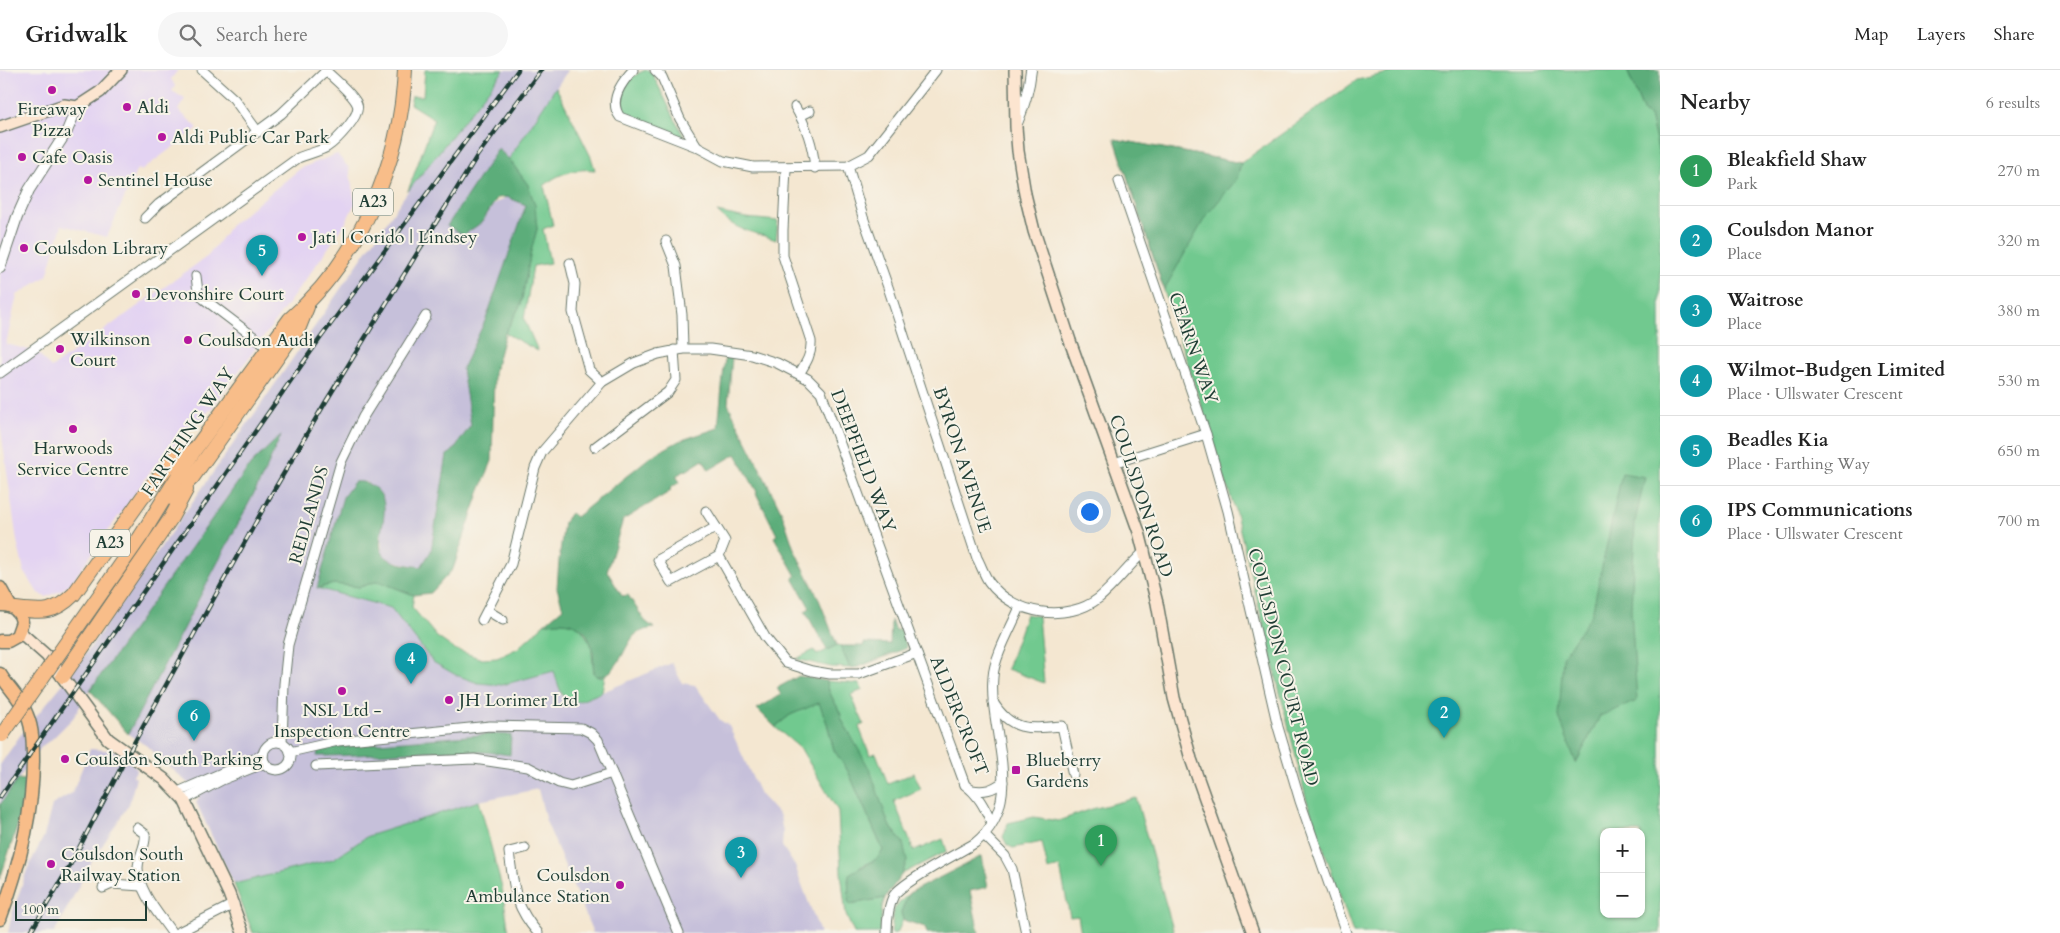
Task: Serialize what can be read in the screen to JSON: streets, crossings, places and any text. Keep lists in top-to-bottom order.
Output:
{
  "streets": {
    "highway": ["A23", "FARTHING WAY"],
    "main road": ["COULSDON ROAD"],
    "street": [
      "CEARN WAY",
      "BYRON AVENUE",
      "DEEPFIELD WAY",
      "REDLANDS",
      "COULSDON COURT ROAD",
      "ALDERCROFT"
    ]
  },
  "crossings": [
    ["A23", "FARTHING WAY"],
    ["CEARN WAY", "COULSDON COURT ROAD"],
    ["BYRON AVENUE", "COULSDON ROAD"],
    ["DEEPFIELD WAY", "ALDERCROFT"]
  ],
  "places": {
    "other": [
      "Fireaway Pizza",
      "Aldi",
      "Aldi Public Car Park",
      "Cafe Oasis",
      "Sentinel House",
      "Jati | Corido | Lindsey",
      "Coulsdon Library",
      "Devonshire Court",
      "Coulsdon Audi",
      "Wilkinson Court",
      "Harwoods Service Centre",
      "NSL Ltd - Inspection Centre",
      "JH Lorimer Ltd",
      "Coulsdon South Parking",
      "Coulsdon South Railway Station",
      "Coulsdon Ambulance Station"
    ],
    "transit": ["Blueberry Gardens"]
  },
  "scale_bar": "100 m",
  "page": {
    "header": "Gridwalk",
    "search": "Search here",
    "nav": ["Map", "Layers", "Share"],
    "heading": ["Nearby", "6 results"],
    "list": [
      {
        "mark": "1",
        "name": "Bleakfield Shaw",
        "note": "Park",
        "value": "270 m"
      },
      {
        "mark": "2",
        "name": "Coulsdon Manor",
        "note": "Place",
        "value": "320 m"
      },
      {
        "mark": "3",
        "name": "Waitrose",
        "note": "Place",
        "value": "380 m"
      },
      {
        "mark": "4",
        "name": "Wilmot-Budgen Limited",
        "note": "Place · Ullswater Crescent",
        "value": "530 m"
      },
      {
        "mark": "5",
        "name": "Beadles Kia",
        "note": "Place · Farthing Way",
        "value": "650 m"
      },
      {
        "mark": "6",
        "name": "IPS Communications",
        "note": "Place · Ullswater Crescent",
        "value": "700 m"
      }
    ],
    "pins": [
      "5",
      "4",
      "2",
      "6",
      "1",
      "3"
    ],
    "map_buttons": ["+", "−"],
    "scale": "100 m"
  }
}
